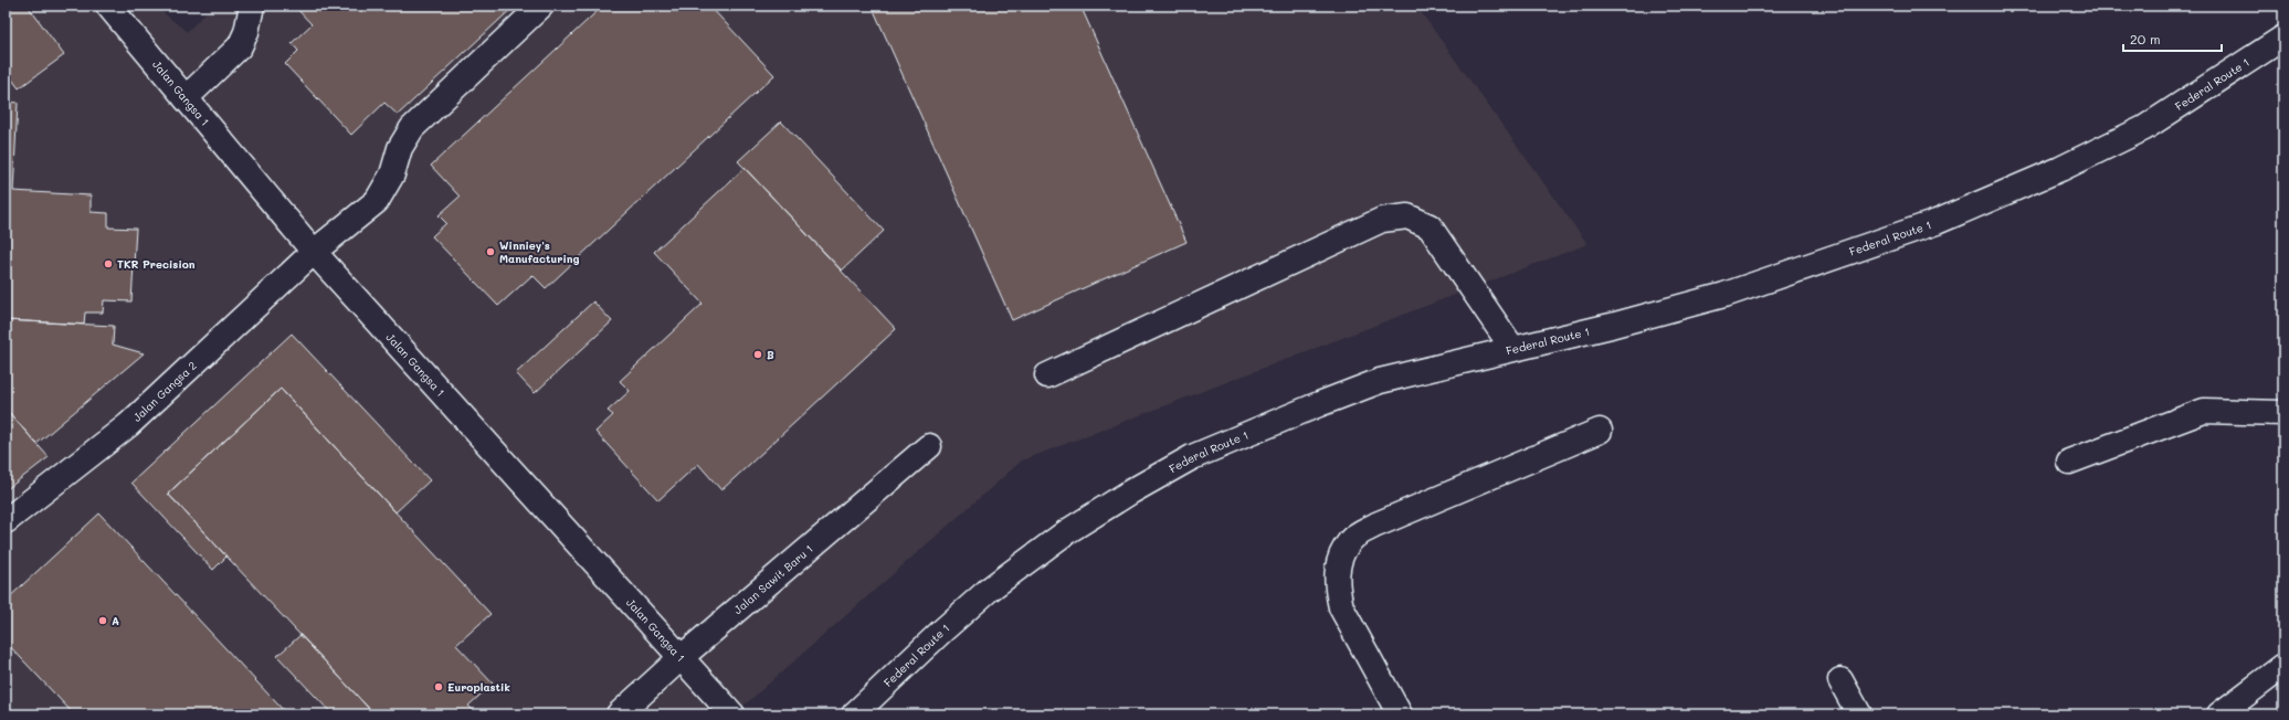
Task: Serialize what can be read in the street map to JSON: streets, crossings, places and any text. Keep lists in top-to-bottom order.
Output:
{
  "streets": {
    "main road": [
      "Federal Route 1",
      "Jalan Gangsa 1",
      "Jalan Gangsa 2",
      "Jalan Sawit Baru 1"
    ]
  },
  "crossings": [
    ["Jalan Gangsa 1", "Jalan Gangsa 2"],
    ["Jalan Gangsa 1", "Jalan Sawit Baru 1"]
  ],
  "places": [
    "Winniey's Manufacturing",
    "TKR Precision",
    "B",
    "A",
    "Europlastik"
  ],
  "scale_bar": "20 m"
}
